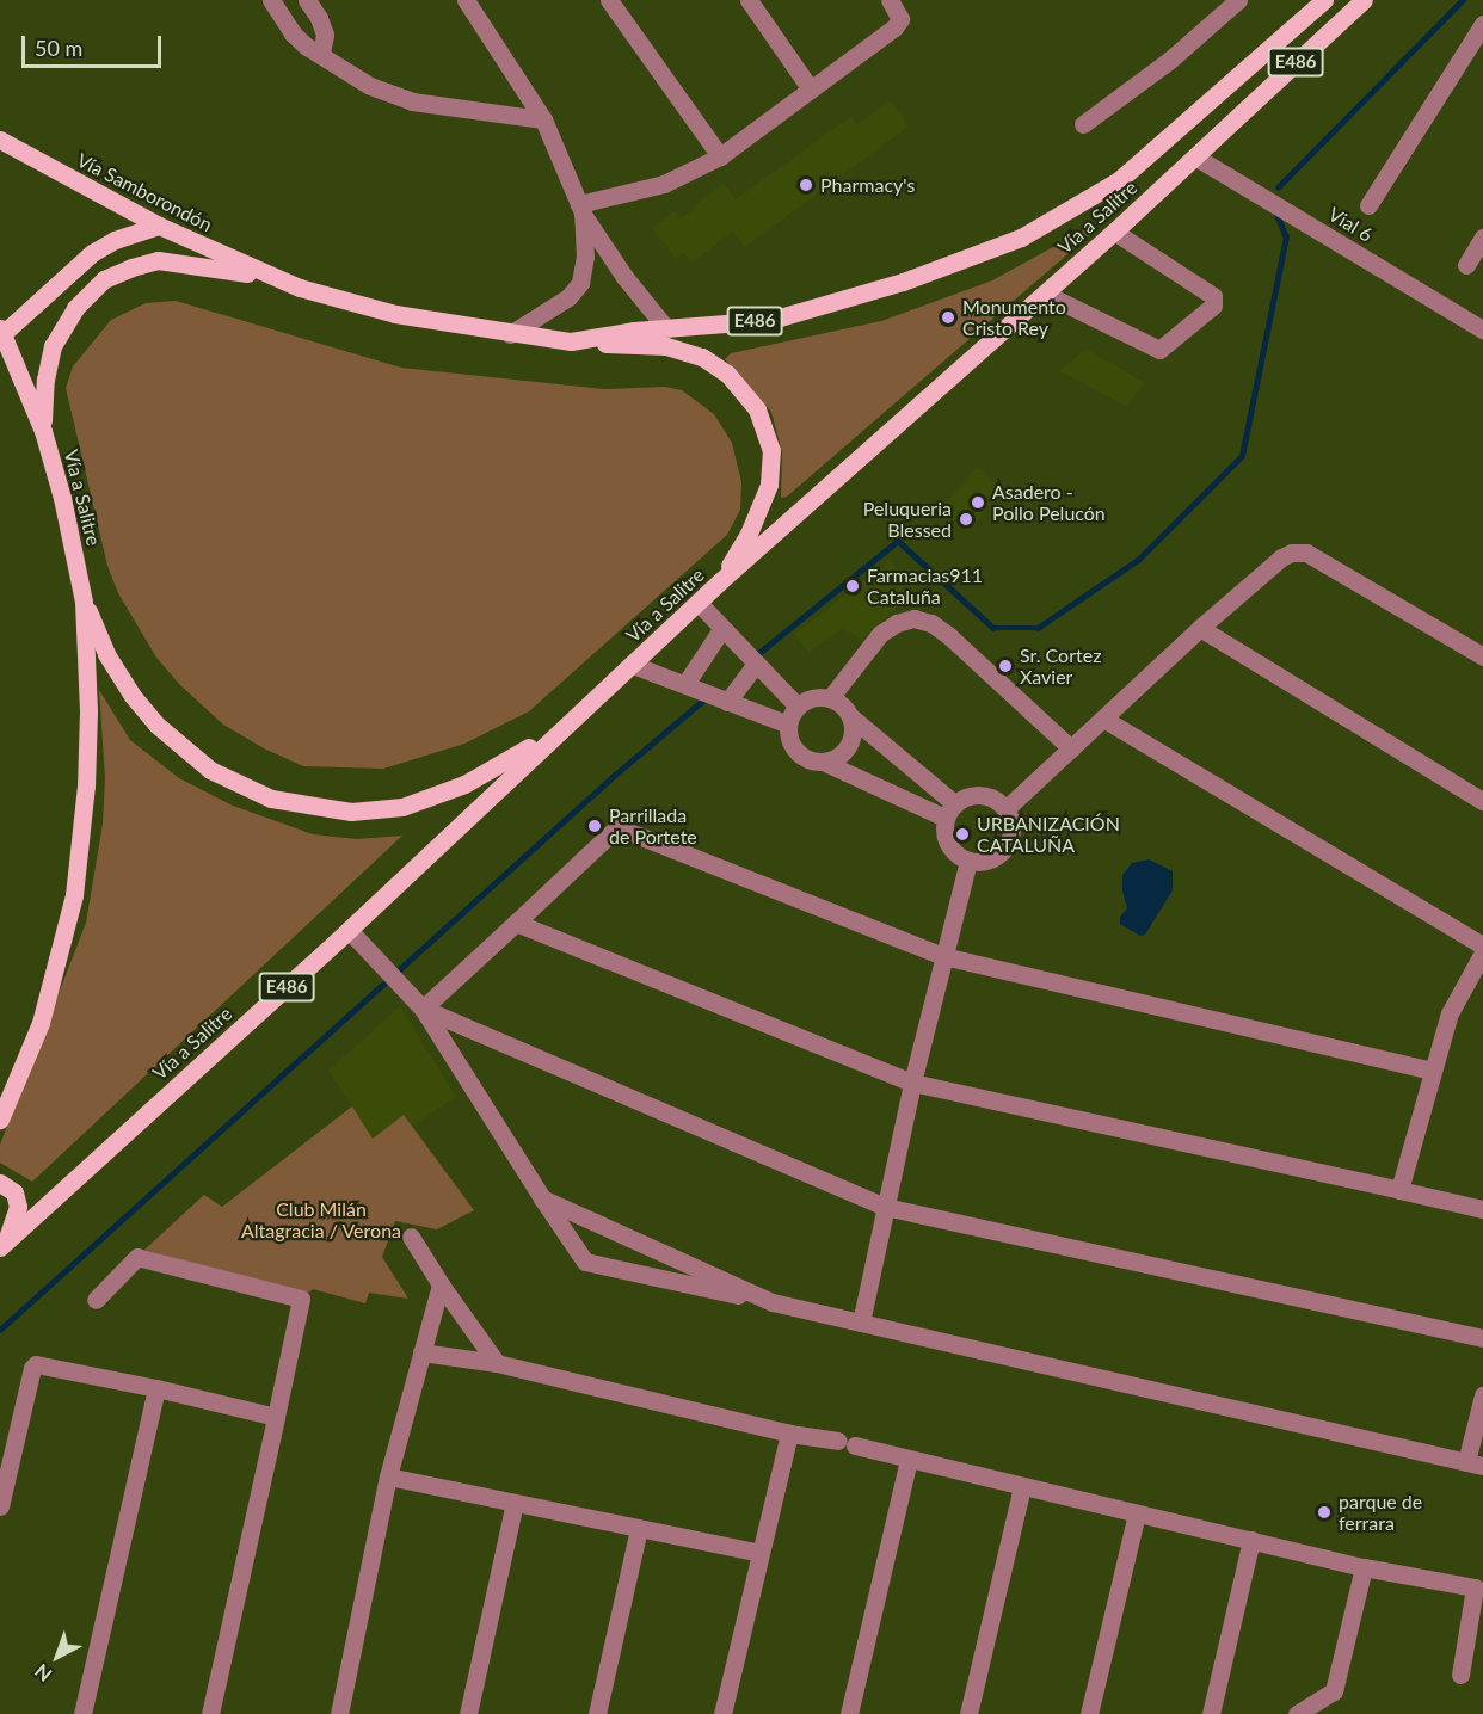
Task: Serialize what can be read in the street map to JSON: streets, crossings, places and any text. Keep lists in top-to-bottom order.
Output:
{
  "streets": {
    "main road": ["E486", "Vía Samborondón", "Vía a Salitre"],
    "street": ["Vial 6"]
  },
  "crossings": [
    ["Vía Samborondón", "Vía a Salitre"],
    ["Vía a Salitre", "Vial 6"]
  ],
  "parks": ["Club Milán Altagracia / Verona"],
  "places": [
    "Pharmacy's",
    "Monumento Cristo Rey",
    "Asadero - Pollo Pelucón",
    "Peluqueria Blessed",
    "Farmacias911 Cataluña",
    "Sr. Cortez Xavier",
    "Parrillada de Portete",
    "URBANIZACIÓN CATALUÑA",
    "parque de ferrara"
  ],
  "scale_bar": "50 m",
  "north": "bottom left"
}
